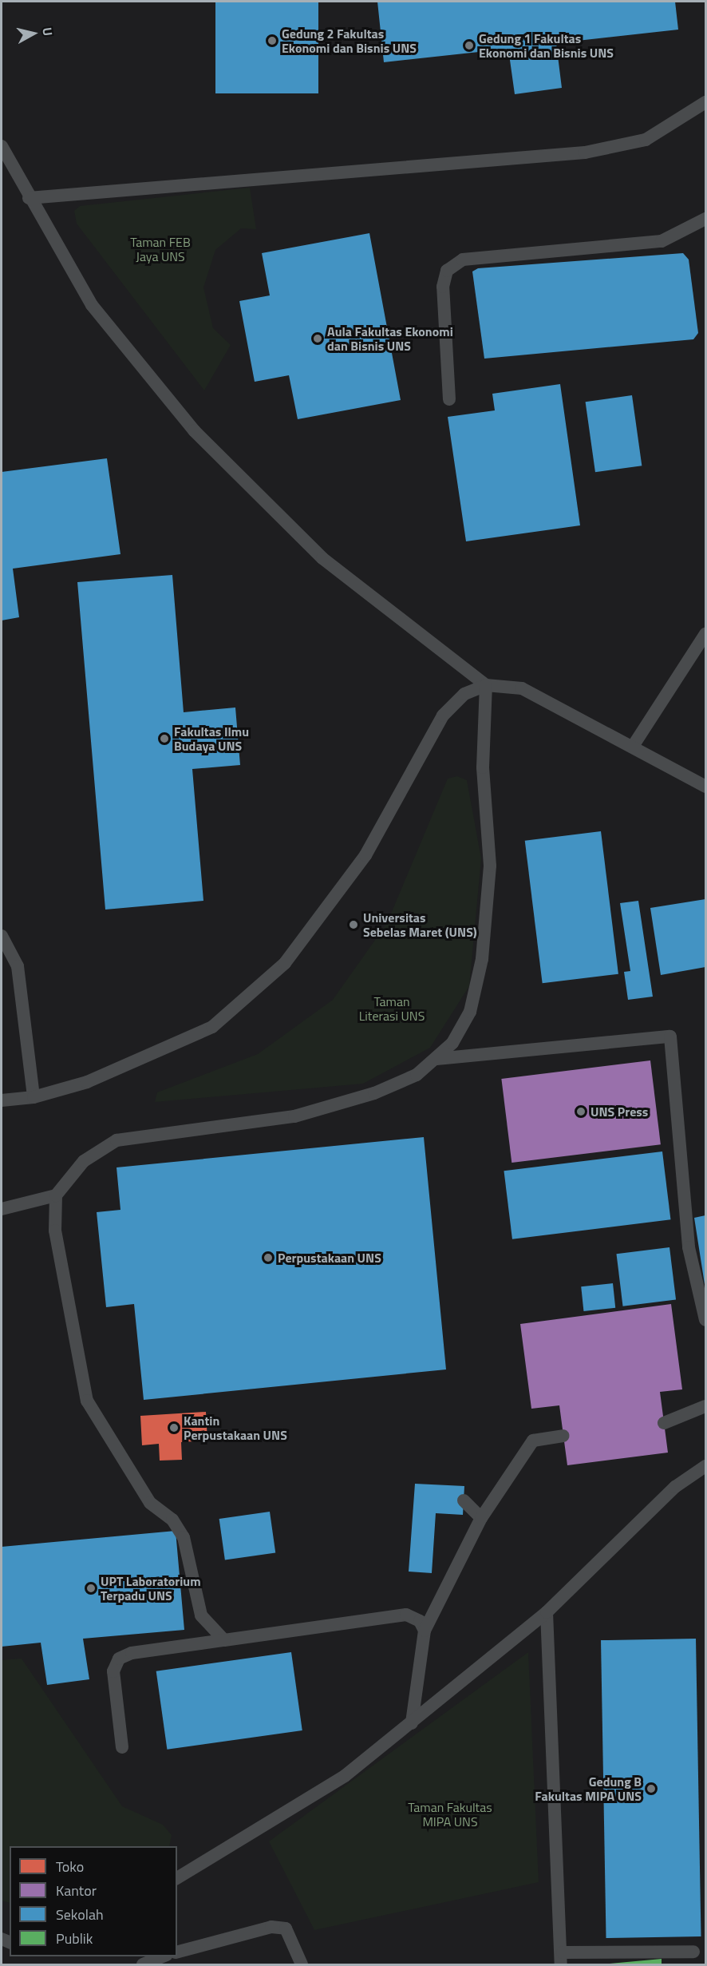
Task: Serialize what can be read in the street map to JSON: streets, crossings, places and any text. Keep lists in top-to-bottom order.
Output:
{
  "parks": ["Taman FEB Jaya UNS", "Taman Literasi UNS", "Taman Fakultas MIPA UNS"],
  "places": [
    "Gedung 2 Fakultas Ekonomi dan Bisnis UNS",
    "Gedung 1 Fakultas Ekonomi dan Bisnis UNS",
    "Aula Fakultas Ekonomi dan Bisnis UNS",
    "Fakultas Ilmu Budaya UNS",
    "Universitas Sebelas Maret (UNS)",
    "UNS Press",
    "Perpustakaan UNS",
    "Kantin Perpustakaan UNS",
    "UPT Laboratorium Terpadu UNS",
    "Gedung B Fakultas MIPA UNS"
  ],
  "legend": [
    "Toko",
    "Kantor",
    "Sekolah",
    "Publik"
  ],
  "north": "right"
}
